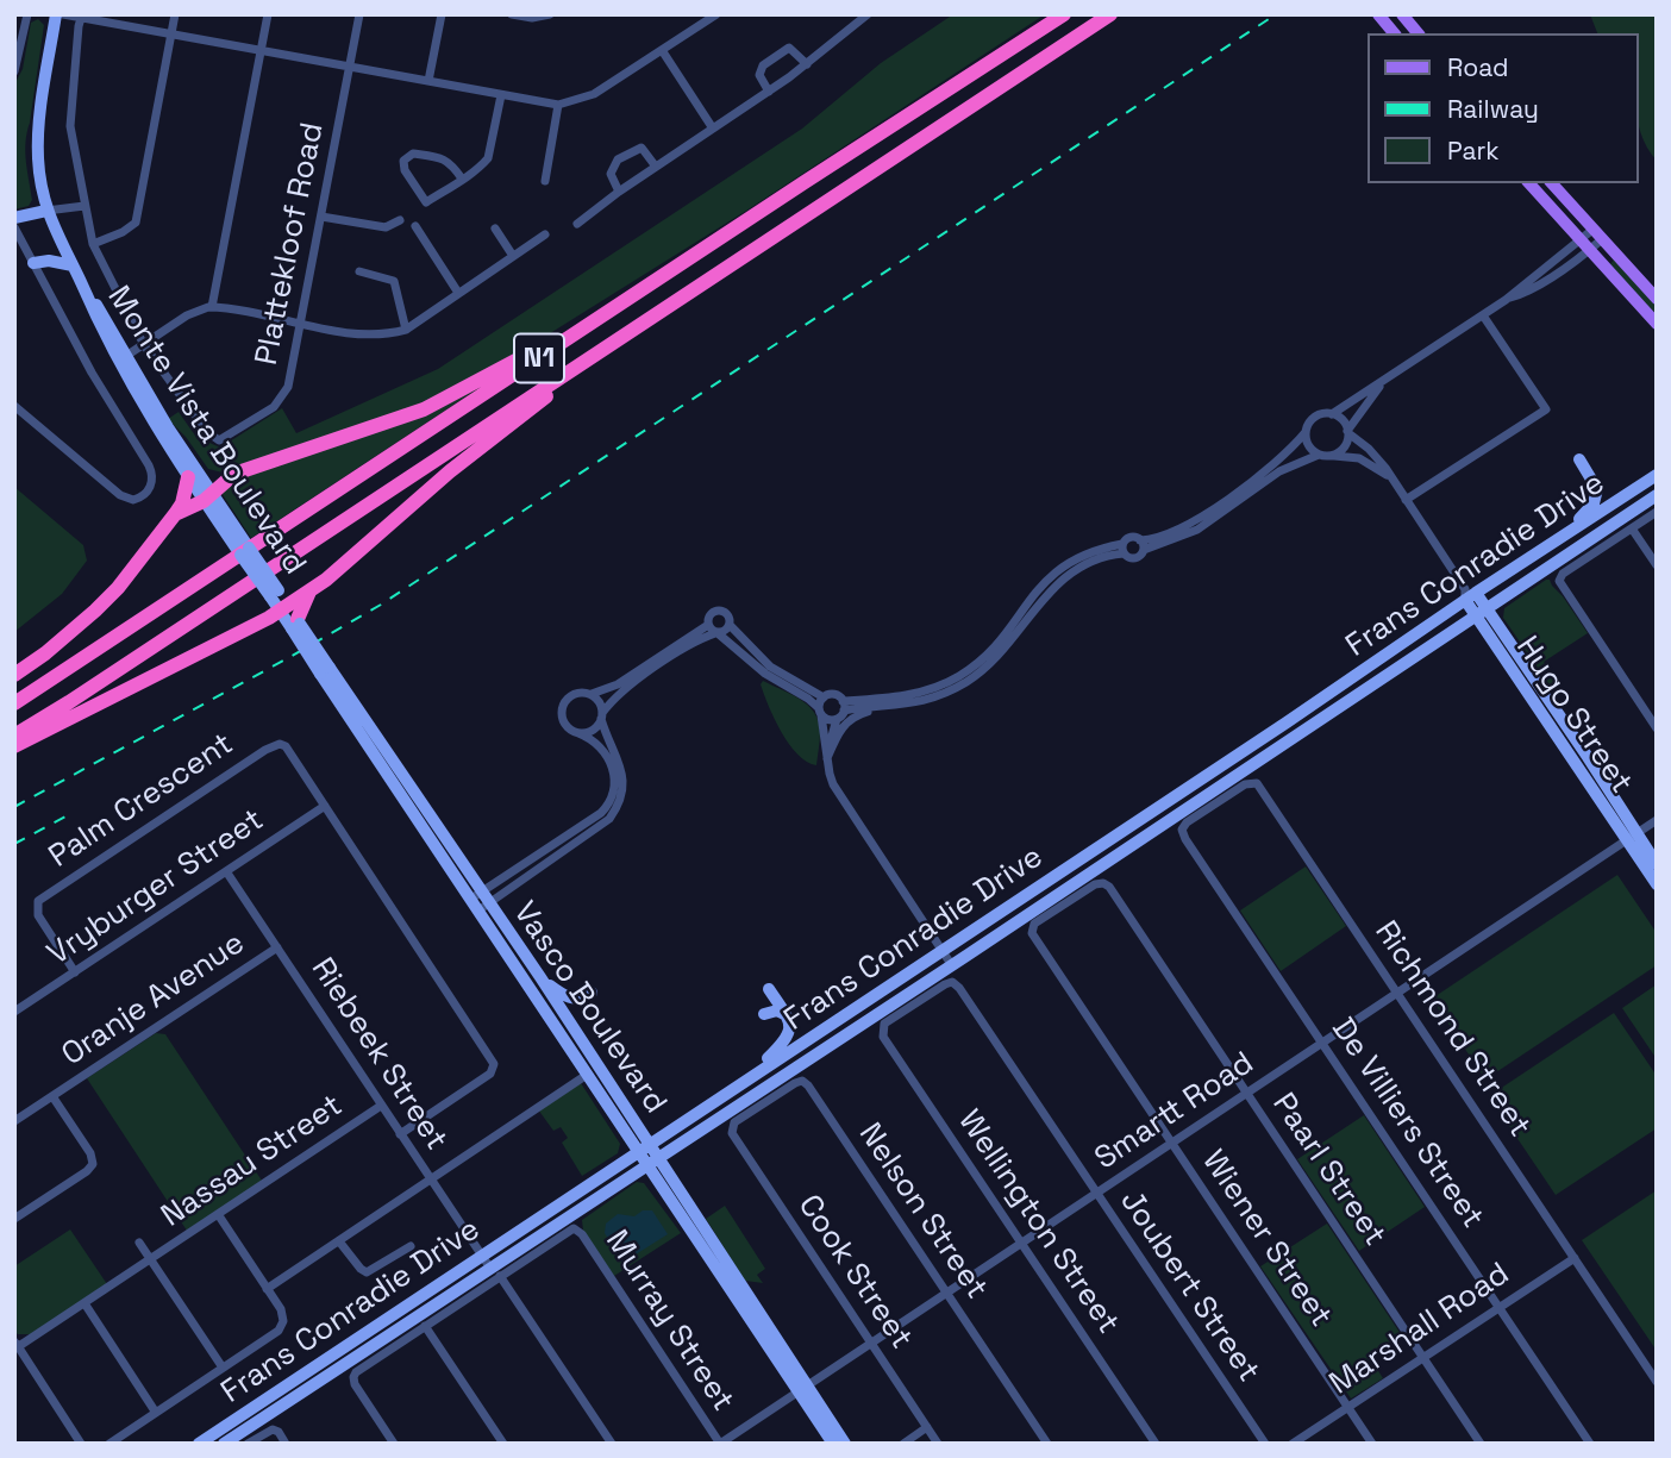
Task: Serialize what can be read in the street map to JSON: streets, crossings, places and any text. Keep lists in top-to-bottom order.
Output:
{
  "streets": {
    "highway": ["N1"],
    "main road": [
      "Monte Vista Boulevard",
      "Frans Conradie Drive",
      "Hugo Street",
      "Vasco Boulevard"
    ],
    "street": [
      "Plattekloof Road",
      "Palm Crescent",
      "Vryburger Street",
      "Oranje Avenue",
      "Richmond Street",
      "Riebeek Street",
      "Smartt Road",
      "De Villiers Street",
      "Nassau Street",
      "Paarl Street",
      "Nelson Street",
      "Wellington Street",
      "Wiener Street",
      "Cook Street",
      "Joubert Street",
      "Murray Street",
      "Marshall Road"
    ]
  },
  "crossings": [
    ["Plattekloof Road", "Monte Vista Boulevard"],
    ["Monte Vista Boulevard", "Vasco Boulevard"],
    ["Frans Conradie Drive", "Hugo Street"],
    ["Frans Conradie Drive", "Vasco Boulevard"],
    ["Frans Conradie Drive", "Riebeek Street"],
    ["Hugo Street", "Smartt Road"],
    ["Palm Crescent", "Vryburger Street"],
    ["Vryburger Street", "Riebeek Street"],
    ["Oranje Avenue", "Riebeek Street"],
    ["Vasco Boulevard", "Smartt Road"],
    ["Richmond Street", "Smartt Road"],
    ["Richmond Street", "De Villiers Street"],
    ["Richmond Street", "Marshall Road"],
    ["Riebeek Street", "Nassau Street"],
    ["Smartt Road", "De Villiers Street"],
    ["Smartt Road", "Paarl Street"],
    ["Smartt Road", "Nelson Street"],
    ["Smartt Road", "Wellington Street"],
    ["Smartt Road", "Wiener Street"],
    ["Smartt Road", "Cook Street"],
    ["Smartt Road", "Joubert Street"],
    ["Smartt Road", "Murray Street"],
    ["De Villiers Street", "Marshall Road"],
    ["Paarl Street", "Wiener Street"],
    ["Paarl Street", "Marshall Road"],
    ["Nelson Street", "Cook Street"],
    ["Wellington Street", "Joubert Street"],
    ["Wiener Street", "Marshall Road"]
  ],
  "legend": ["Road", "Railway", "Park"]
}
